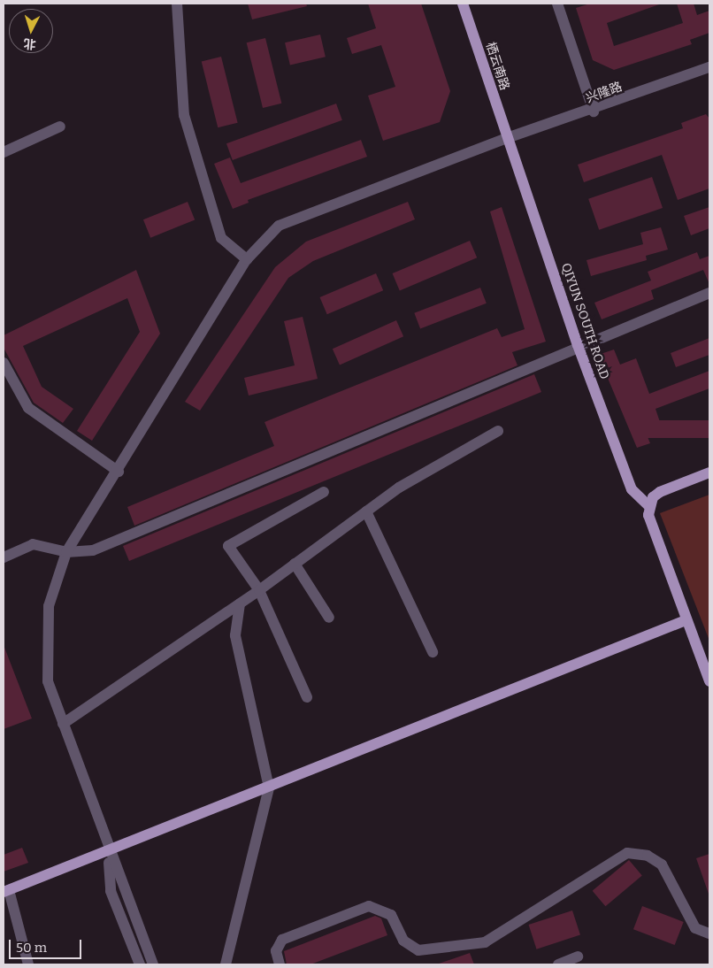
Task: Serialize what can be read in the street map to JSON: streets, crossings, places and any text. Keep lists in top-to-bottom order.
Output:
{
  "streets": {
    "main road": ["栖云南路", "QIYUN SOUTH ROAD"],
    "street": ["兴隆路"]
  },
  "crossings": [
    ["栖云南路", "兴隆路"],
    ["栖云南路", "QIYUN SOUTH ROAD"],
    ["兴隆路", "QIYUN SOUTH ROAD"]
  ],
  "scale_bar": "50 m",
  "north": "bottom"
}
